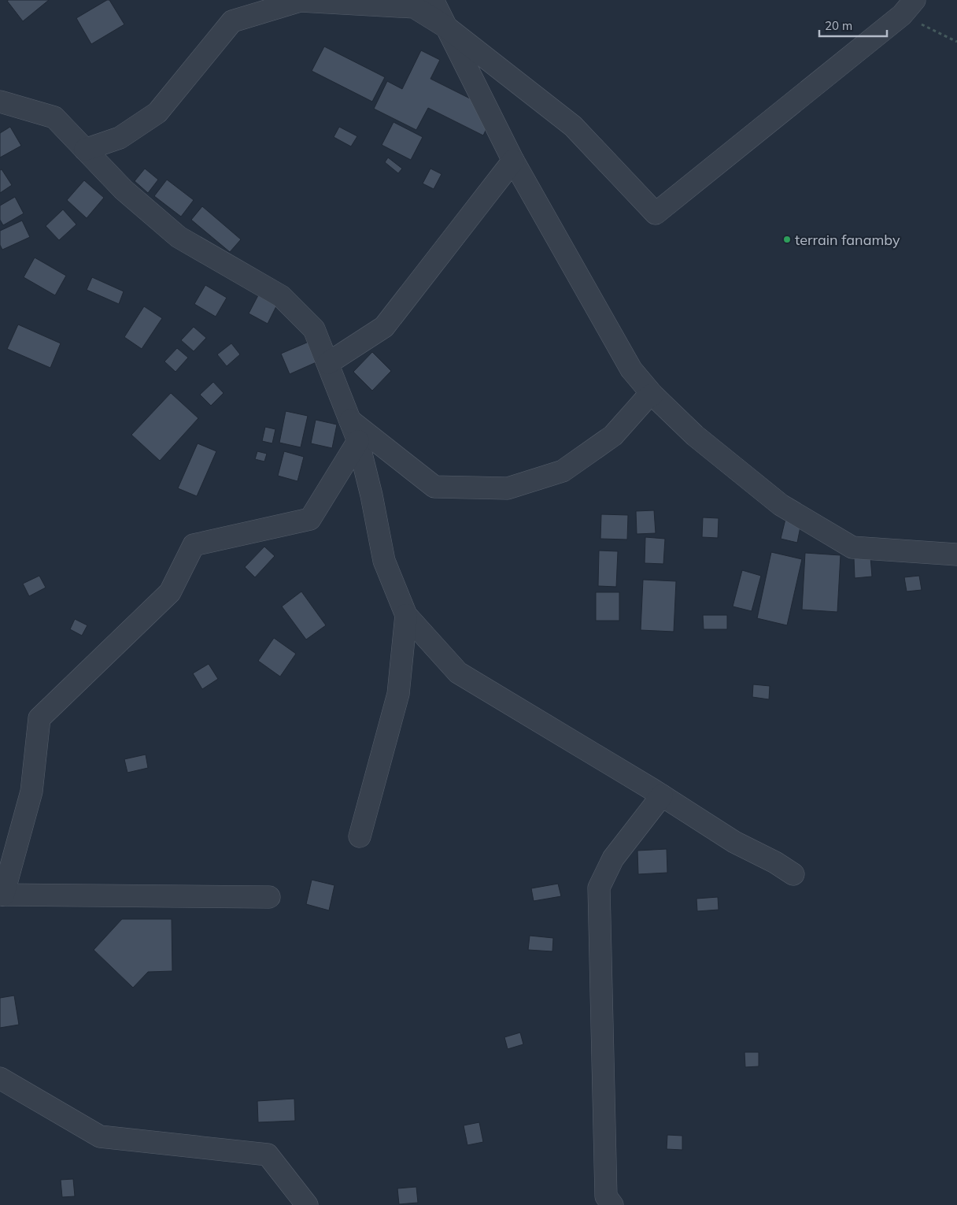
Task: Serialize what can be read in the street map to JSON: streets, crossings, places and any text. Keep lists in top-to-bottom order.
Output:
{
  "places": ["terrain fanamby"],
  "scale_bar": "20 m"
}
